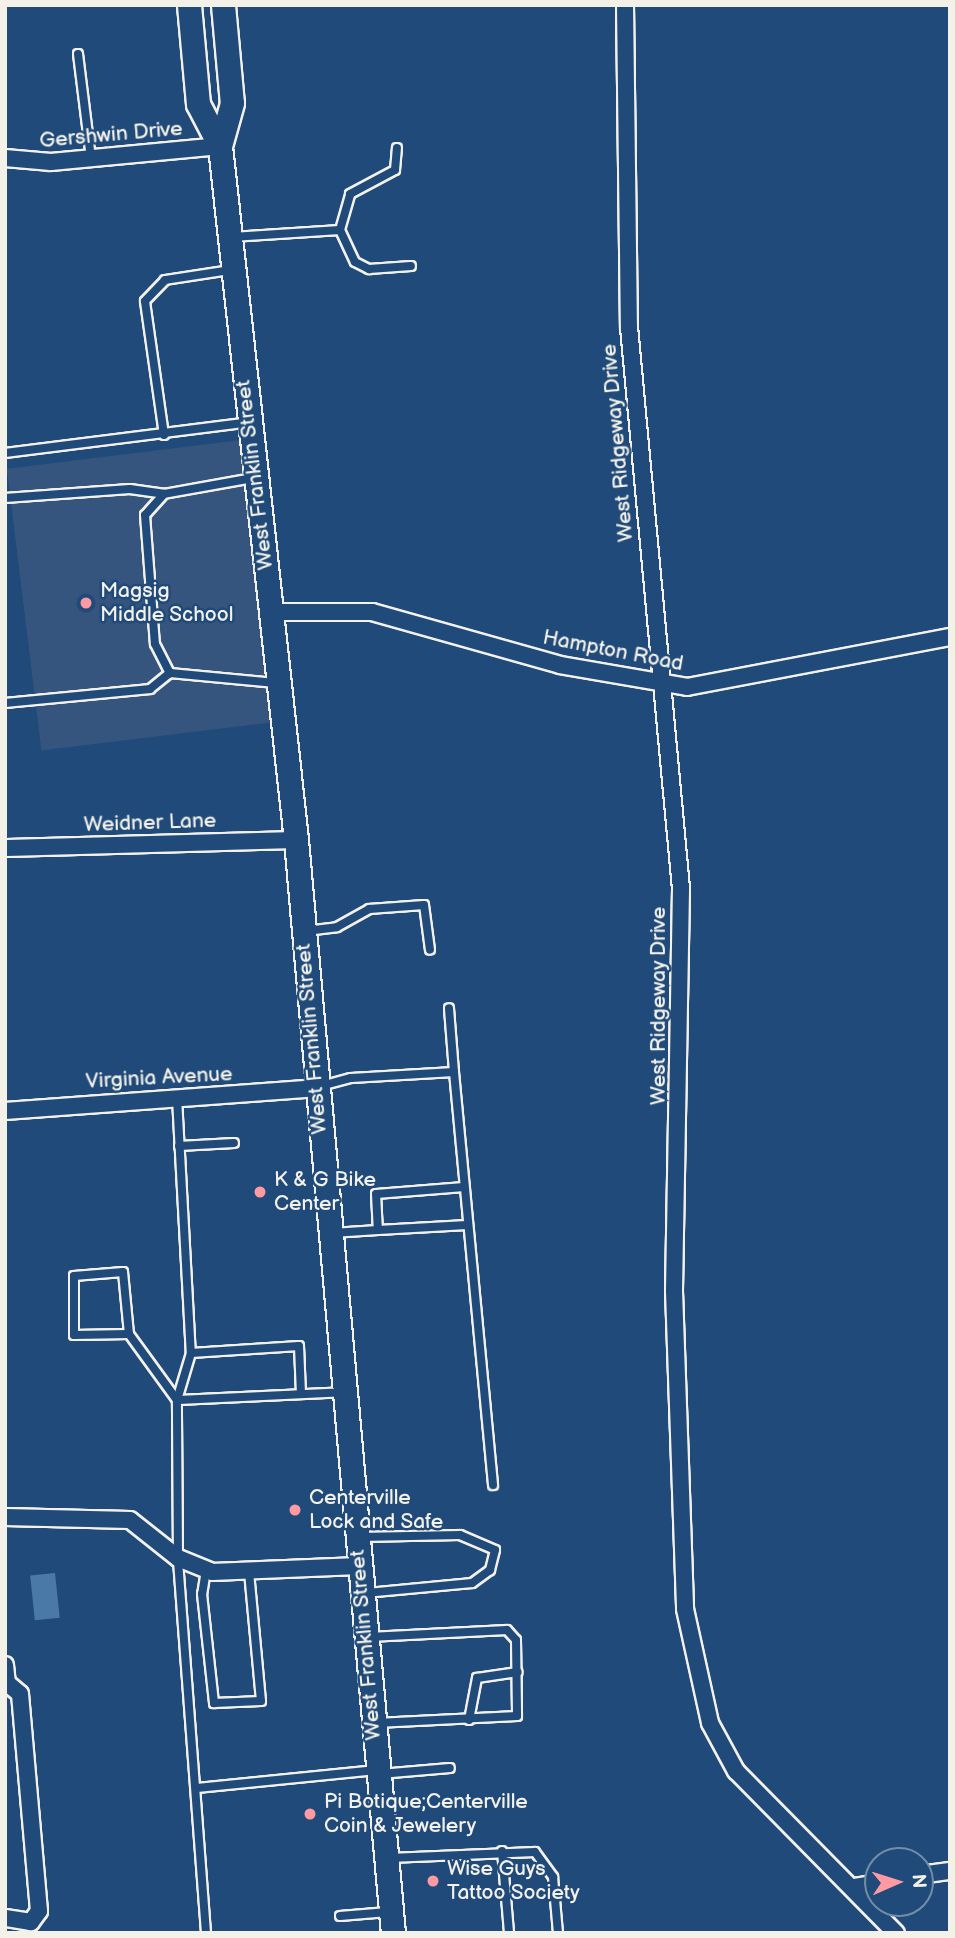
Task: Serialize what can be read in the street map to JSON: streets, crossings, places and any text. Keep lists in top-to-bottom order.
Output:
{
  "streets": {
    "main road": ["West Franklin Street"],
    "street": [
      "Gershwin Drive",
      "West Ridgeway Drive",
      "Hampton Road",
      "Weidner Lane",
      "Virginia Avenue"
    ]
  },
  "crossings": [
    ["Gershwin Drive", "West Franklin Street"],
    ["West Ridgeway Drive", "Hampton Road"],
    ["West Franklin Street", "Hampton Road"],
    ["West Franklin Street", "Weidner Lane"],
    ["West Franklin Street", "Virginia Avenue"]
  ],
  "places": [
    "Magsig Middle School",
    "K & G Bike Center",
    "Centerville Lock and Safe",
    "Pi Botique;Centerville Coin & Jewelery",
    "Wise Guys Tattoo Society"
  ],
  "north": "right"
}
